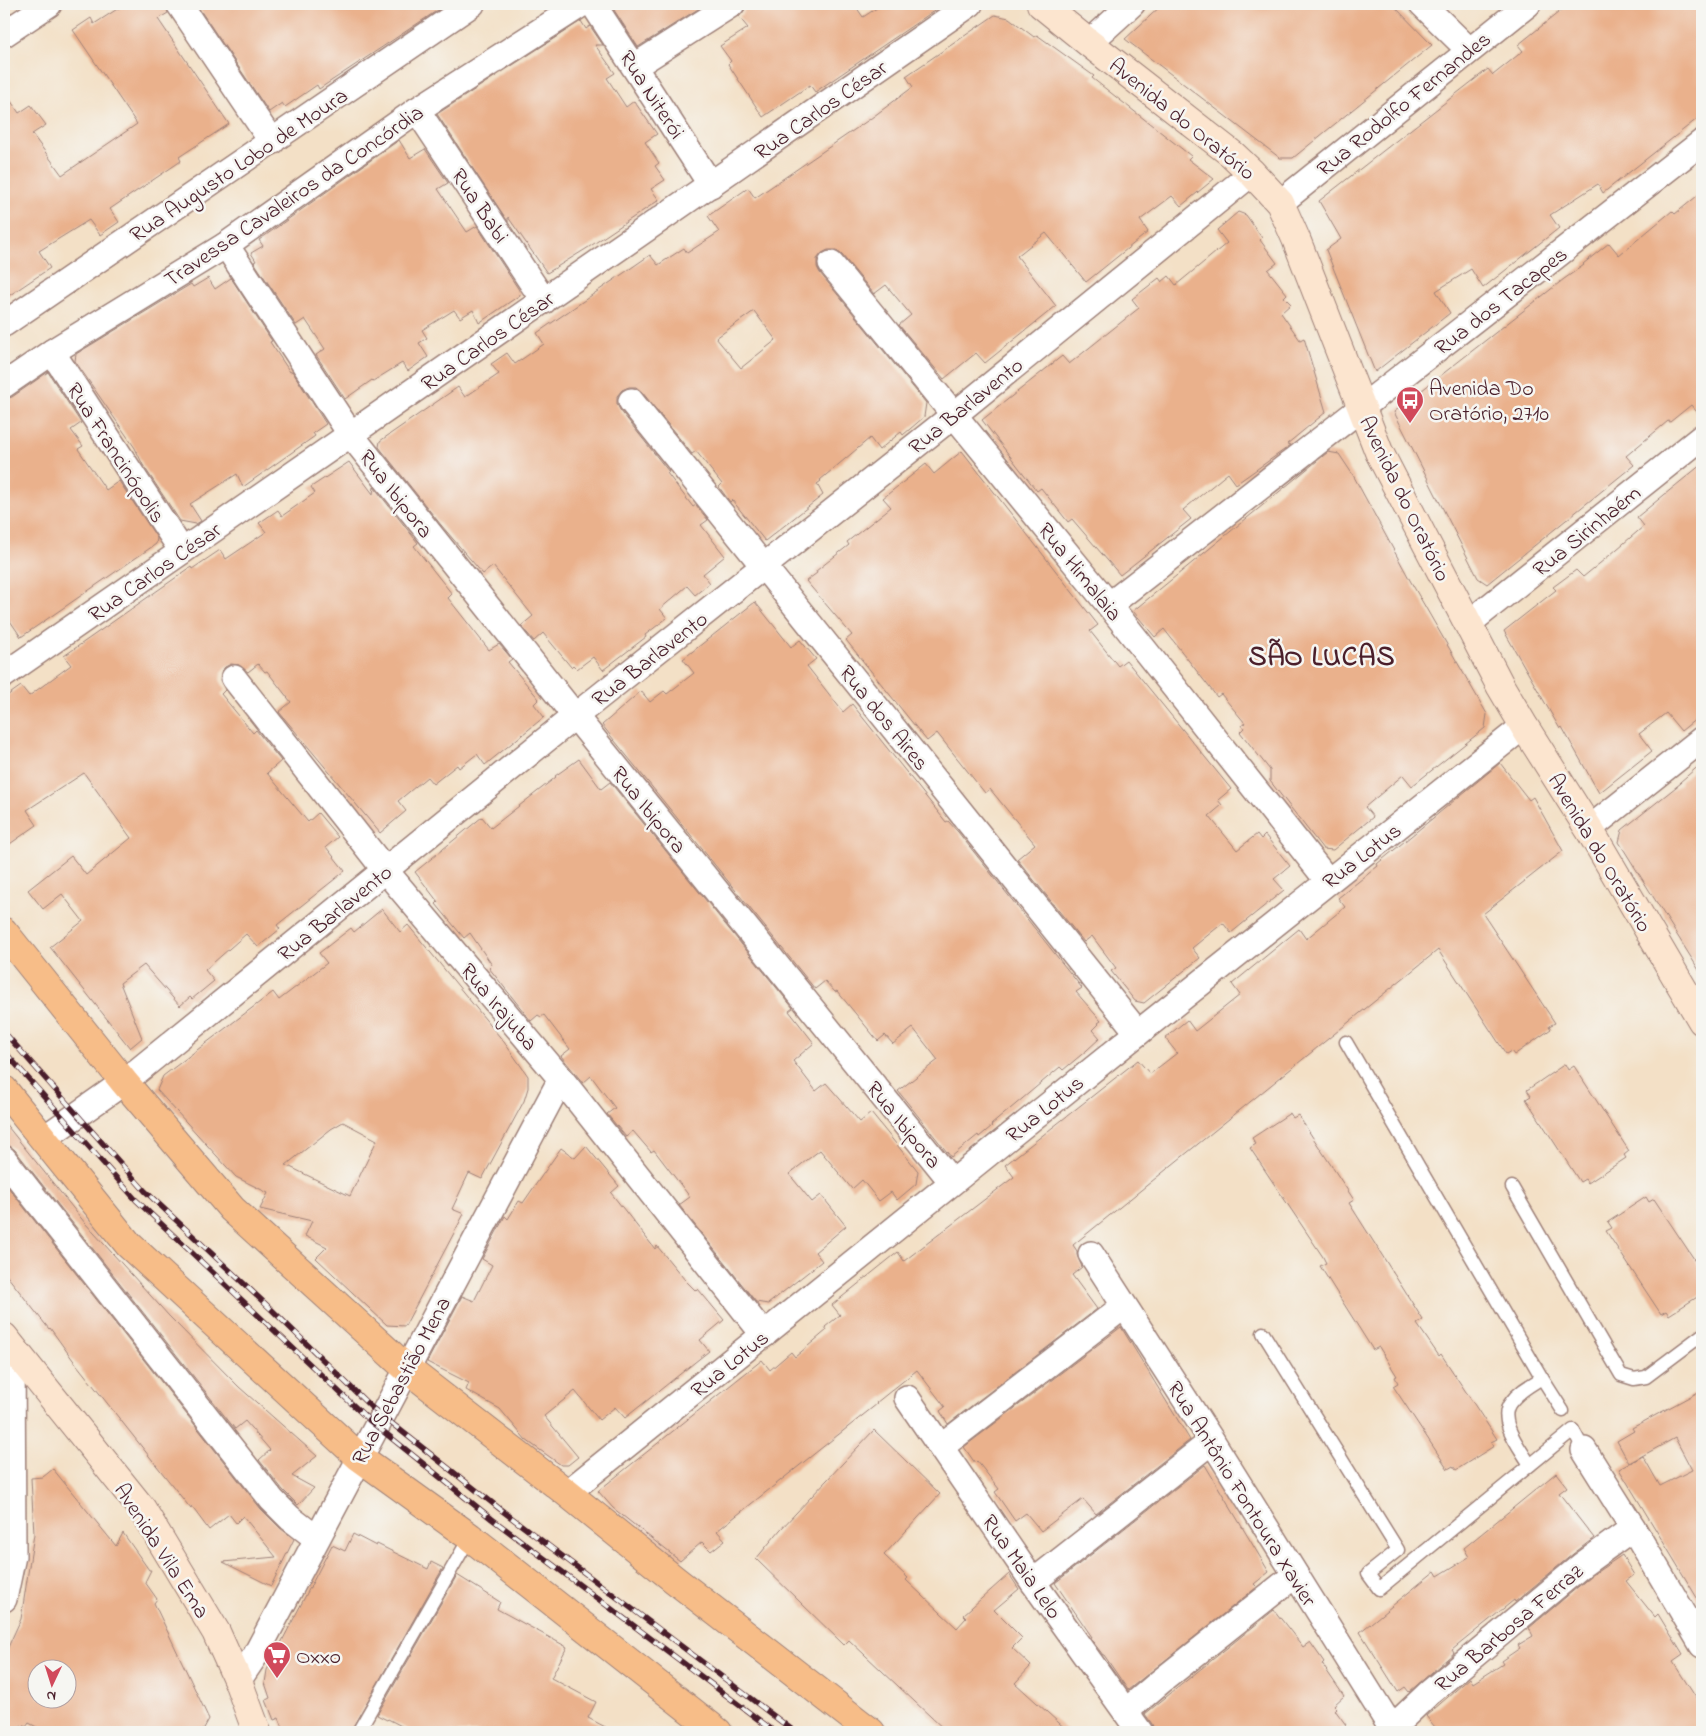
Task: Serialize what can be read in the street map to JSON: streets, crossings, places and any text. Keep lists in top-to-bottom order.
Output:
{
  "streets": {
    "main road": ["Avenida do Oratório", "Avenida Vila Ema"],
    "street": [
      "Rua Niterói",
      "Rua Rodolfo Fernandes",
      "Rua Carlos César",
      "Rua Augusto Lobo de Moura",
      "Travessa Cavaleiros da Concórdia",
      "Rua Babi",
      "Rua dos Tacapes",
      "Rua Barlavento",
      "Rua Francinópolis",
      "Rua Ibipora",
      "Rua Sirinhaém",
      "Rua Himalaia",
      "Rua dos Aires",
      "Rua Lotus",
      "Rua Irajuba",
      "Rua Sebastião Mena",
      "Rua Antônio Fontoura Xavier",
      "Rua Maia Lelo",
      "Rua Barbosa Ferraz"
    ]
  },
  "crossings": [
    ["Rua Niterói", "Rua Carlos César"],
    ["Rua Rodolfo Fernandes", "Avenida do Oratório"],
    ["Rua Carlos César", "Rua Babi"],
    ["Rua Carlos César", "Rua Francinópolis"],
    ["Rua Carlos César", "Rua Ibipora"],
    ["Avenida do Oratório", "Rua dos Tacapes"],
    ["Avenida do Oratório", "Rua Barlavento"],
    ["Avenida do Oratório", "Rua Sirinhaém"],
    ["Avenida do Oratório", "Rua Lotus"],
    ["Travessa Cavaleiros da Concórdia", "Rua Babi"],
    ["Travessa Cavaleiros da Concórdia", "Rua Francinópolis"],
    ["Travessa Cavaleiros da Concórdia", "Rua Ibipora"],
    ["Rua dos Tacapes", "Rua Himalaia"],
    ["Rua Barlavento", "Rua Ibipora"],
    ["Rua Barlavento", "Rua Himalaia"],
    ["Rua Barlavento", "Rua dos Aires"],
    ["Rua Barlavento", "Rua Irajuba"],
    ["Rua Ibipora", "Rua Lotus"],
    ["Rua Himalaia", "Rua Lotus"],
    ["Rua dos Aires", "Rua Lotus"],
    ["Rua Lotus", "Rua Irajuba"],
    ["Rua Irajuba", "Rua Sebastião Mena"],
    ["Rua Sebastião Mena", "Avenida Vila Ema"],
    ["Rua Antônio Fontoura Xavier", "Rua Barbosa Ferraz"]
  ],
  "districts": ["SÃO LUCAS"],
  "places": {
    "bus stop": ["Avenida Do Oratório, 2710"],
    "supermarket": ["Oxxo"]
  },
  "north": "bottom"
}
